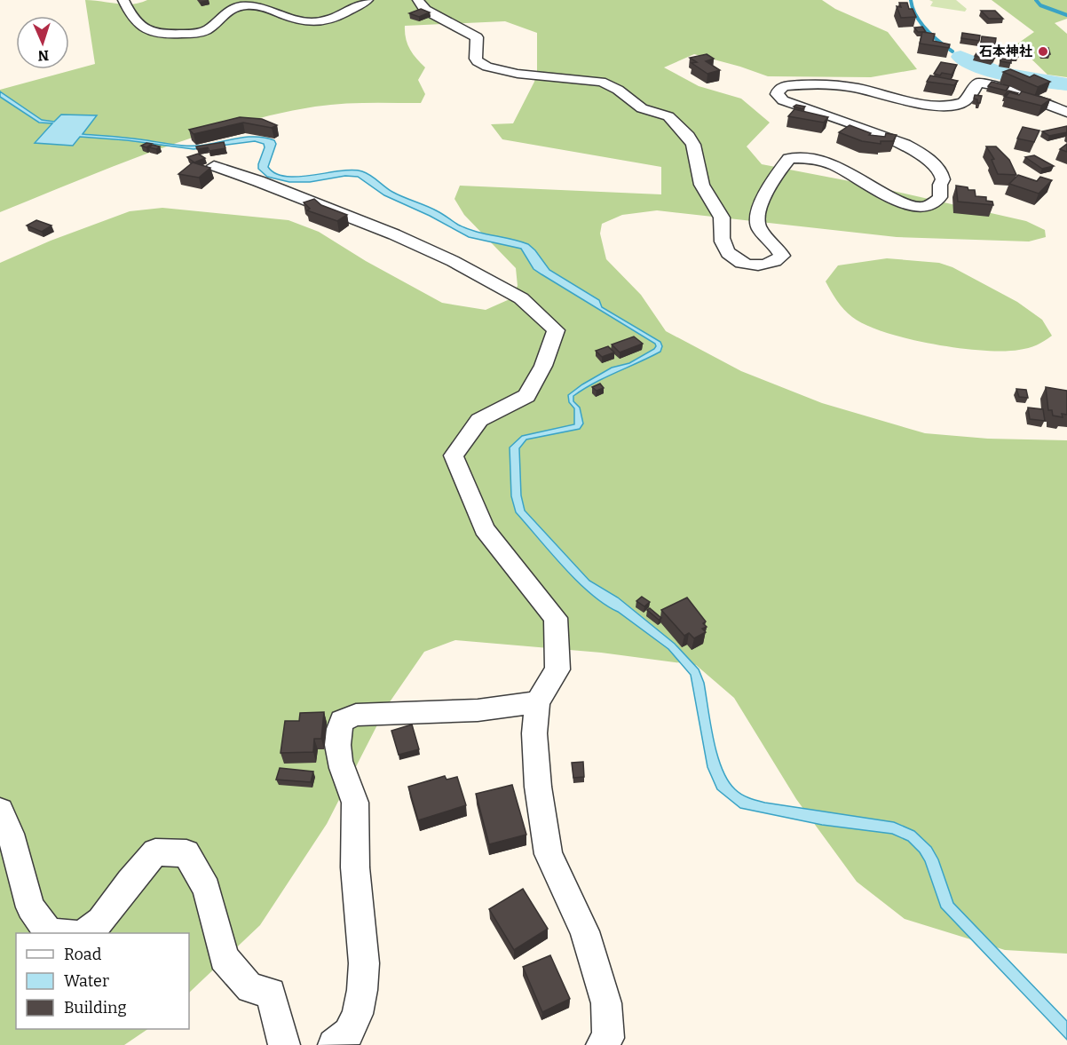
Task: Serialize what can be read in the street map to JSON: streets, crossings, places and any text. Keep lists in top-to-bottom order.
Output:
{
  "places": ["石本神社"],
  "legend": ["Road", "Water", "Building"],
  "north": "bottom"
}
